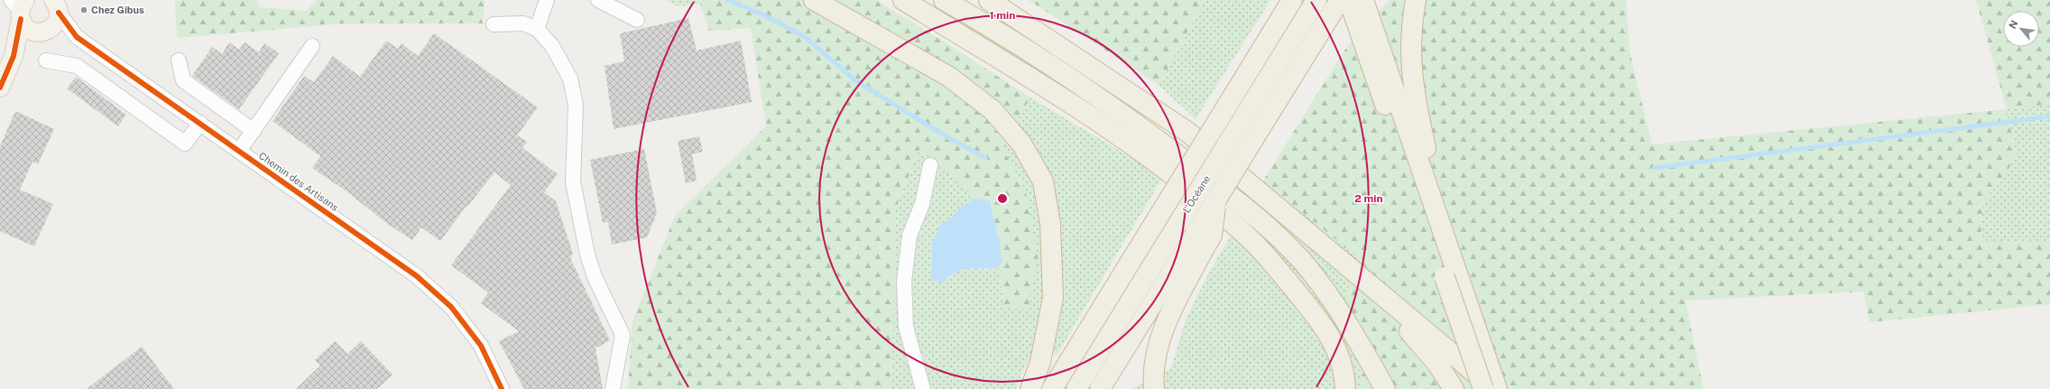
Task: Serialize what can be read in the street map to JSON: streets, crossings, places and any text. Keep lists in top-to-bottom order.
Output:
{
  "streets": {
    "highway": ["L’Océane"],
    "street": ["Chemin des Artisans"]
  },
  "places": ["Chez Gibus"],
  "north": "top left",
  "rings": ["1 min", "2 min"]
}
